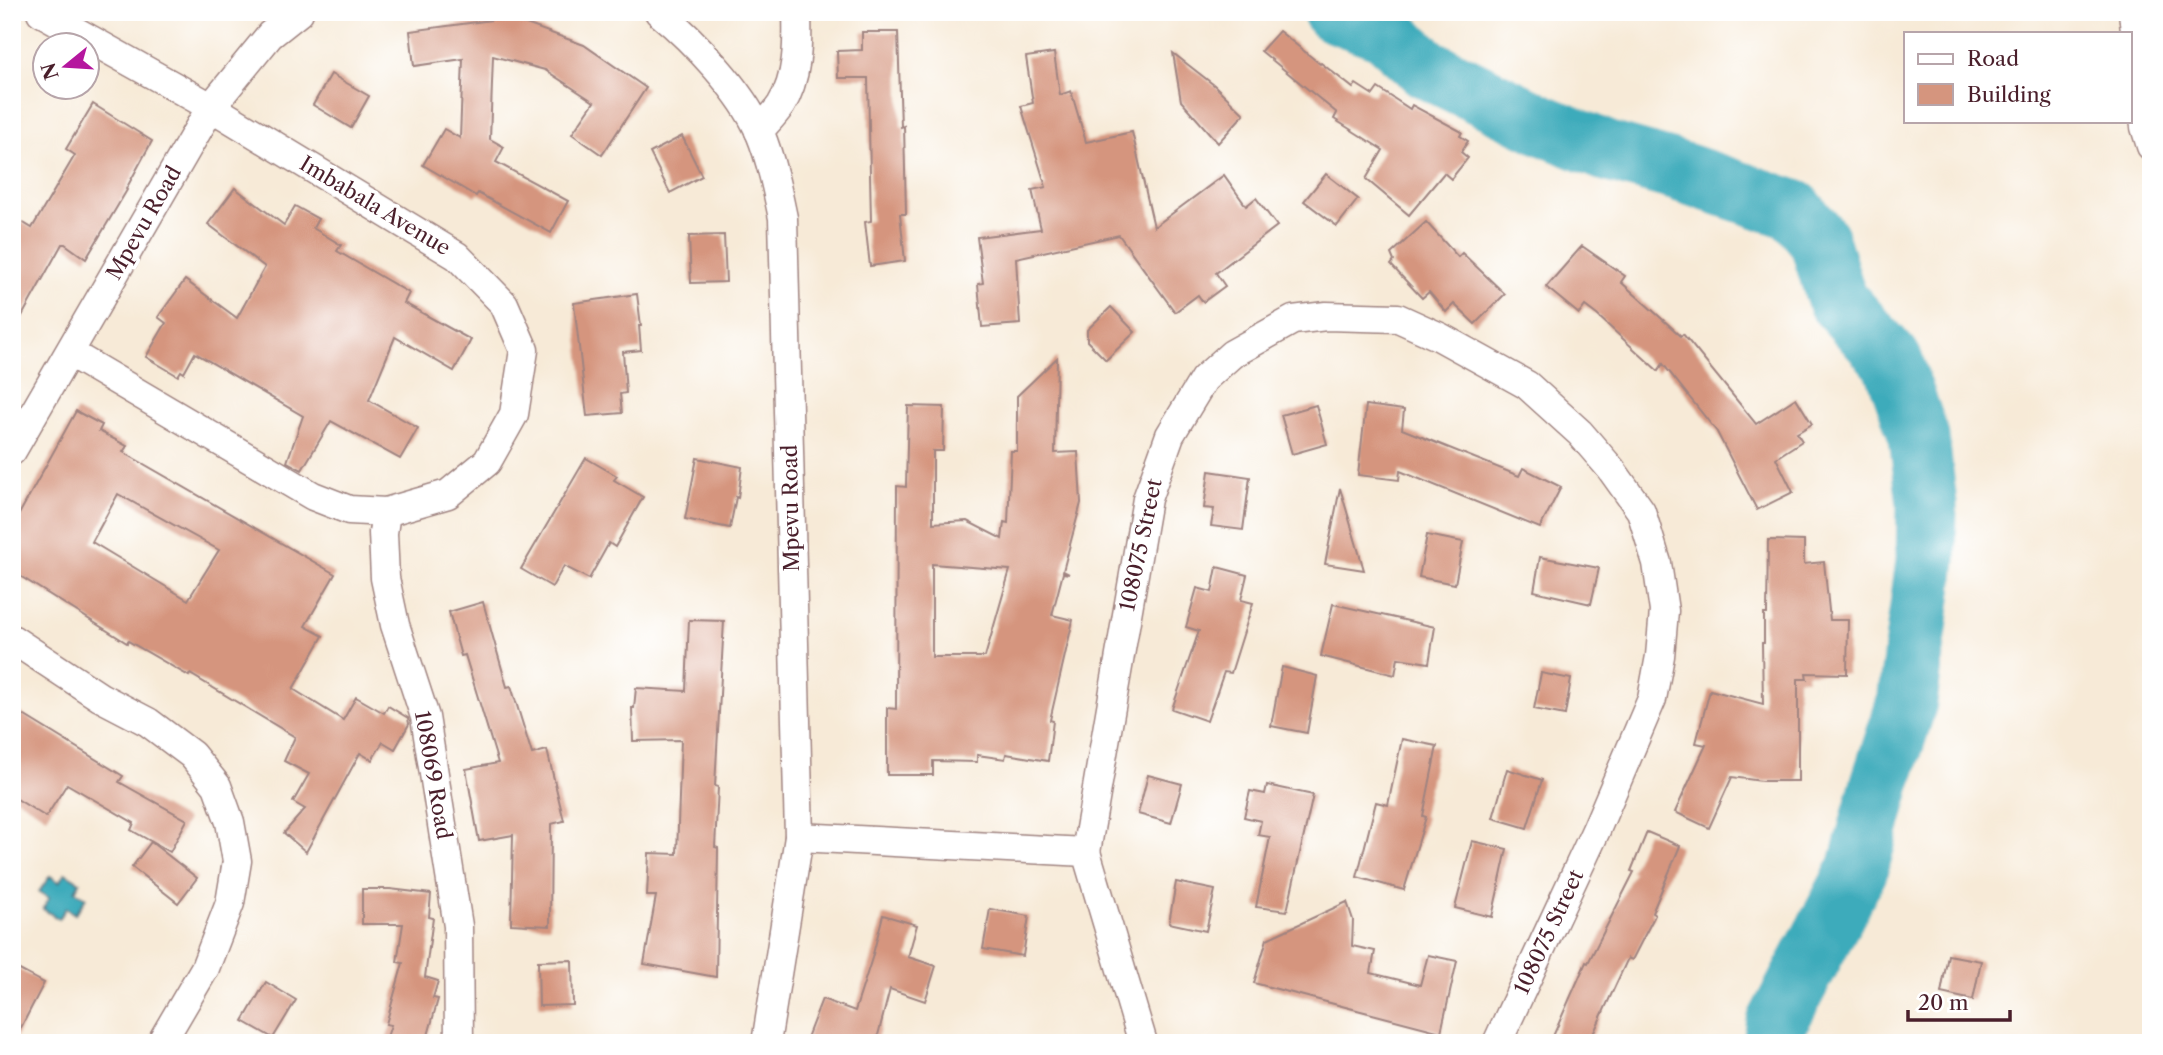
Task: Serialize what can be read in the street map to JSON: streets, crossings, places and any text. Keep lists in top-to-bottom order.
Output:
{
  "streets": {
    "street": [
      "Imbabala Avenue",
      "Mpevu Road",
      "108075 Street",
      "108069 Road"
    ]
  },
  "crossings": [
    ["Imbabala Avenue", "Mpevu Road"],
    ["Imbabala Avenue", "108069 Road"]
  ],
  "legend": ["Road", "Building"],
  "scale_bar": "20 m",
  "north": "left"
}
